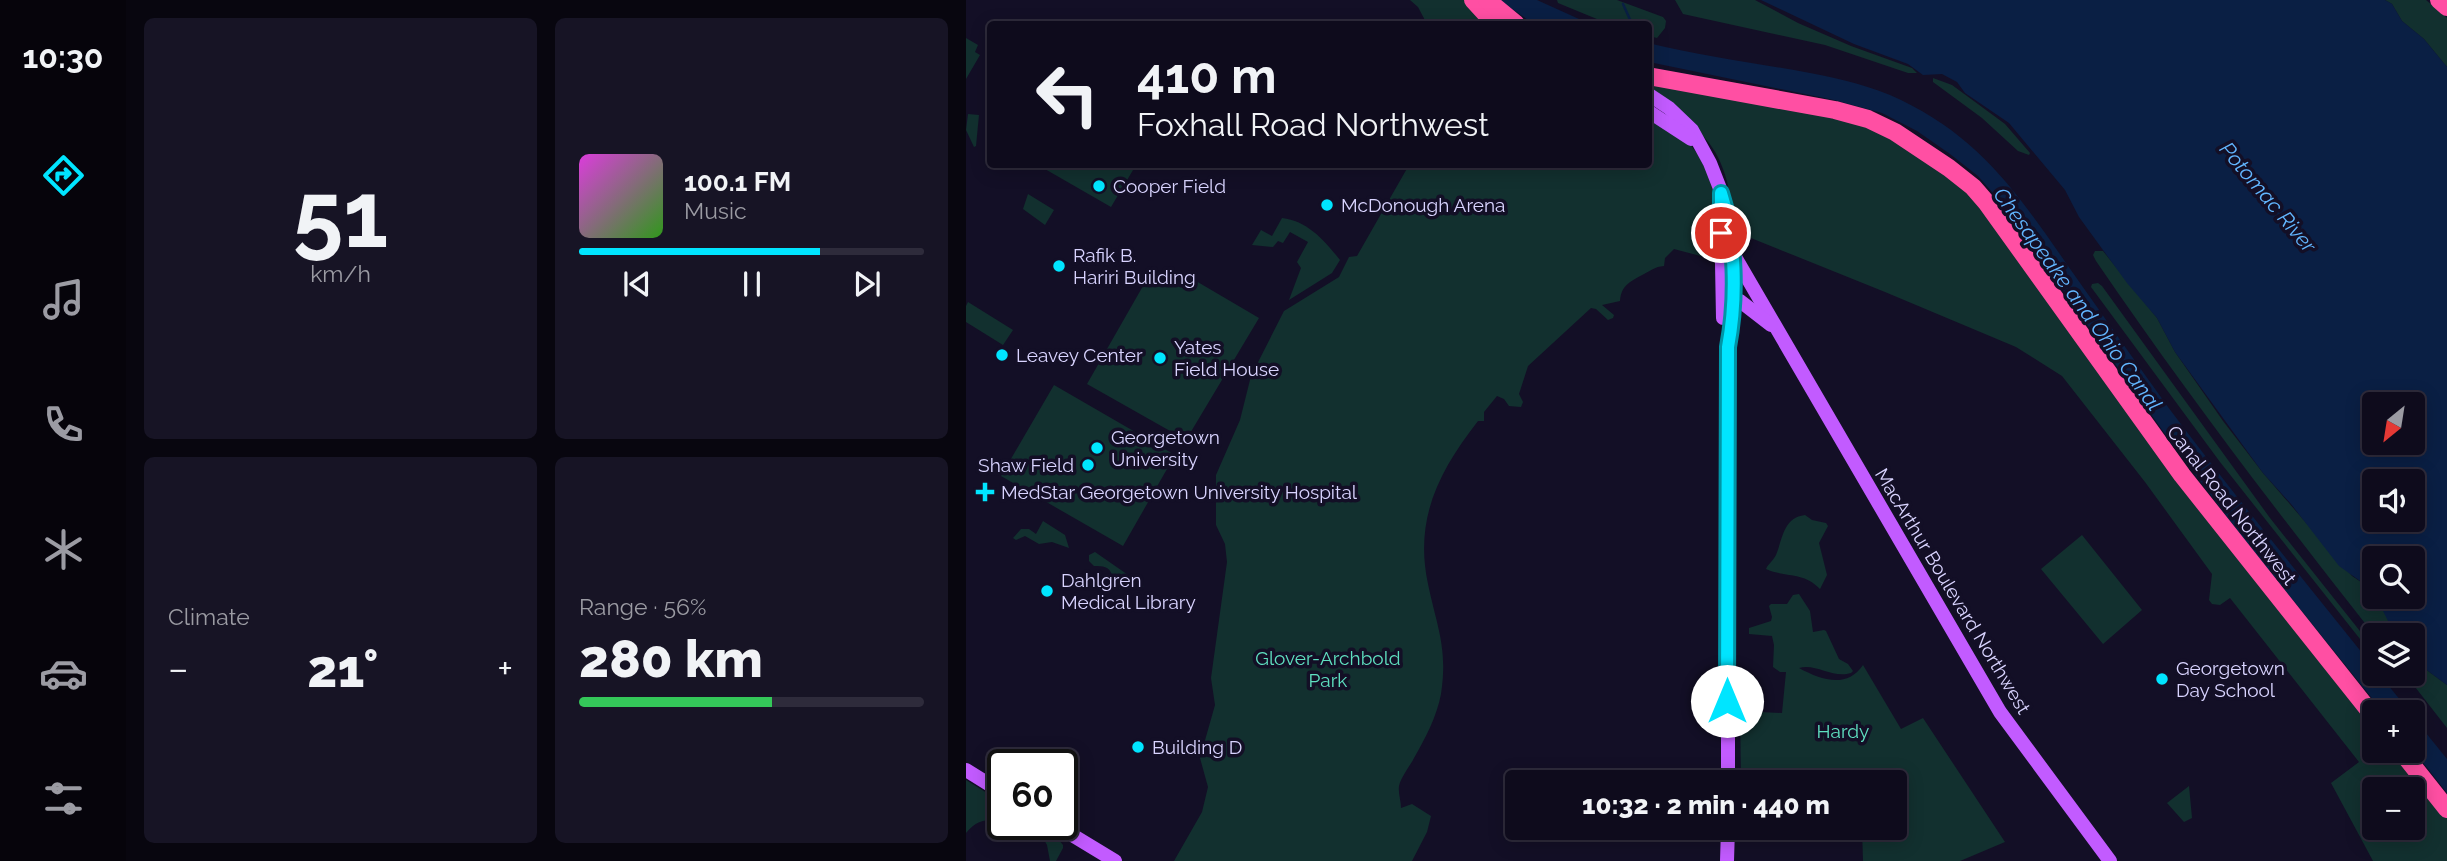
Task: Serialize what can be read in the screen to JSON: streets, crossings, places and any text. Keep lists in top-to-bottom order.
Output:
{
  "streets": {
    "highway": ["Canal Road Northwest"],
    "main road": ["MacArthur Boulevard Northwest"]
  },
  "water": ["Potomac River", "Chesapeake and Ohio Canal"],
  "parks": ["Glover-Archbold Park", "Hardy"],
  "places": {
    "other": [
      "Cooper Field",
      "McDonough Arena",
      "Rafik B. Hariri Building",
      "Leavey Center",
      "Yates Field House",
      "Georgetown University",
      "Shaw Field",
      "Dahlgren Medical Library",
      "Georgetown Day School",
      "Building D"
    ],
    "health": ["MedStar Georgetown University Hospital"]
  },
  "north": "bottom left",
  "page": {
    "tabs": "10:30",
    "tile": [
      ["51", "km/h"],
      "Climate",
      ["Range · 56%", "280 km"]
    ],
    "turn": ["410 m", "Foxhall Road Northwest"],
    "song": ["100.1 FM", "Music"],
    "map_buttons": ["+", "−"],
    "heat": ["−", "21°", "+"],
    "limit": "60",
    "trip": "10:32 · 2 min · 440 m"
  }
}
